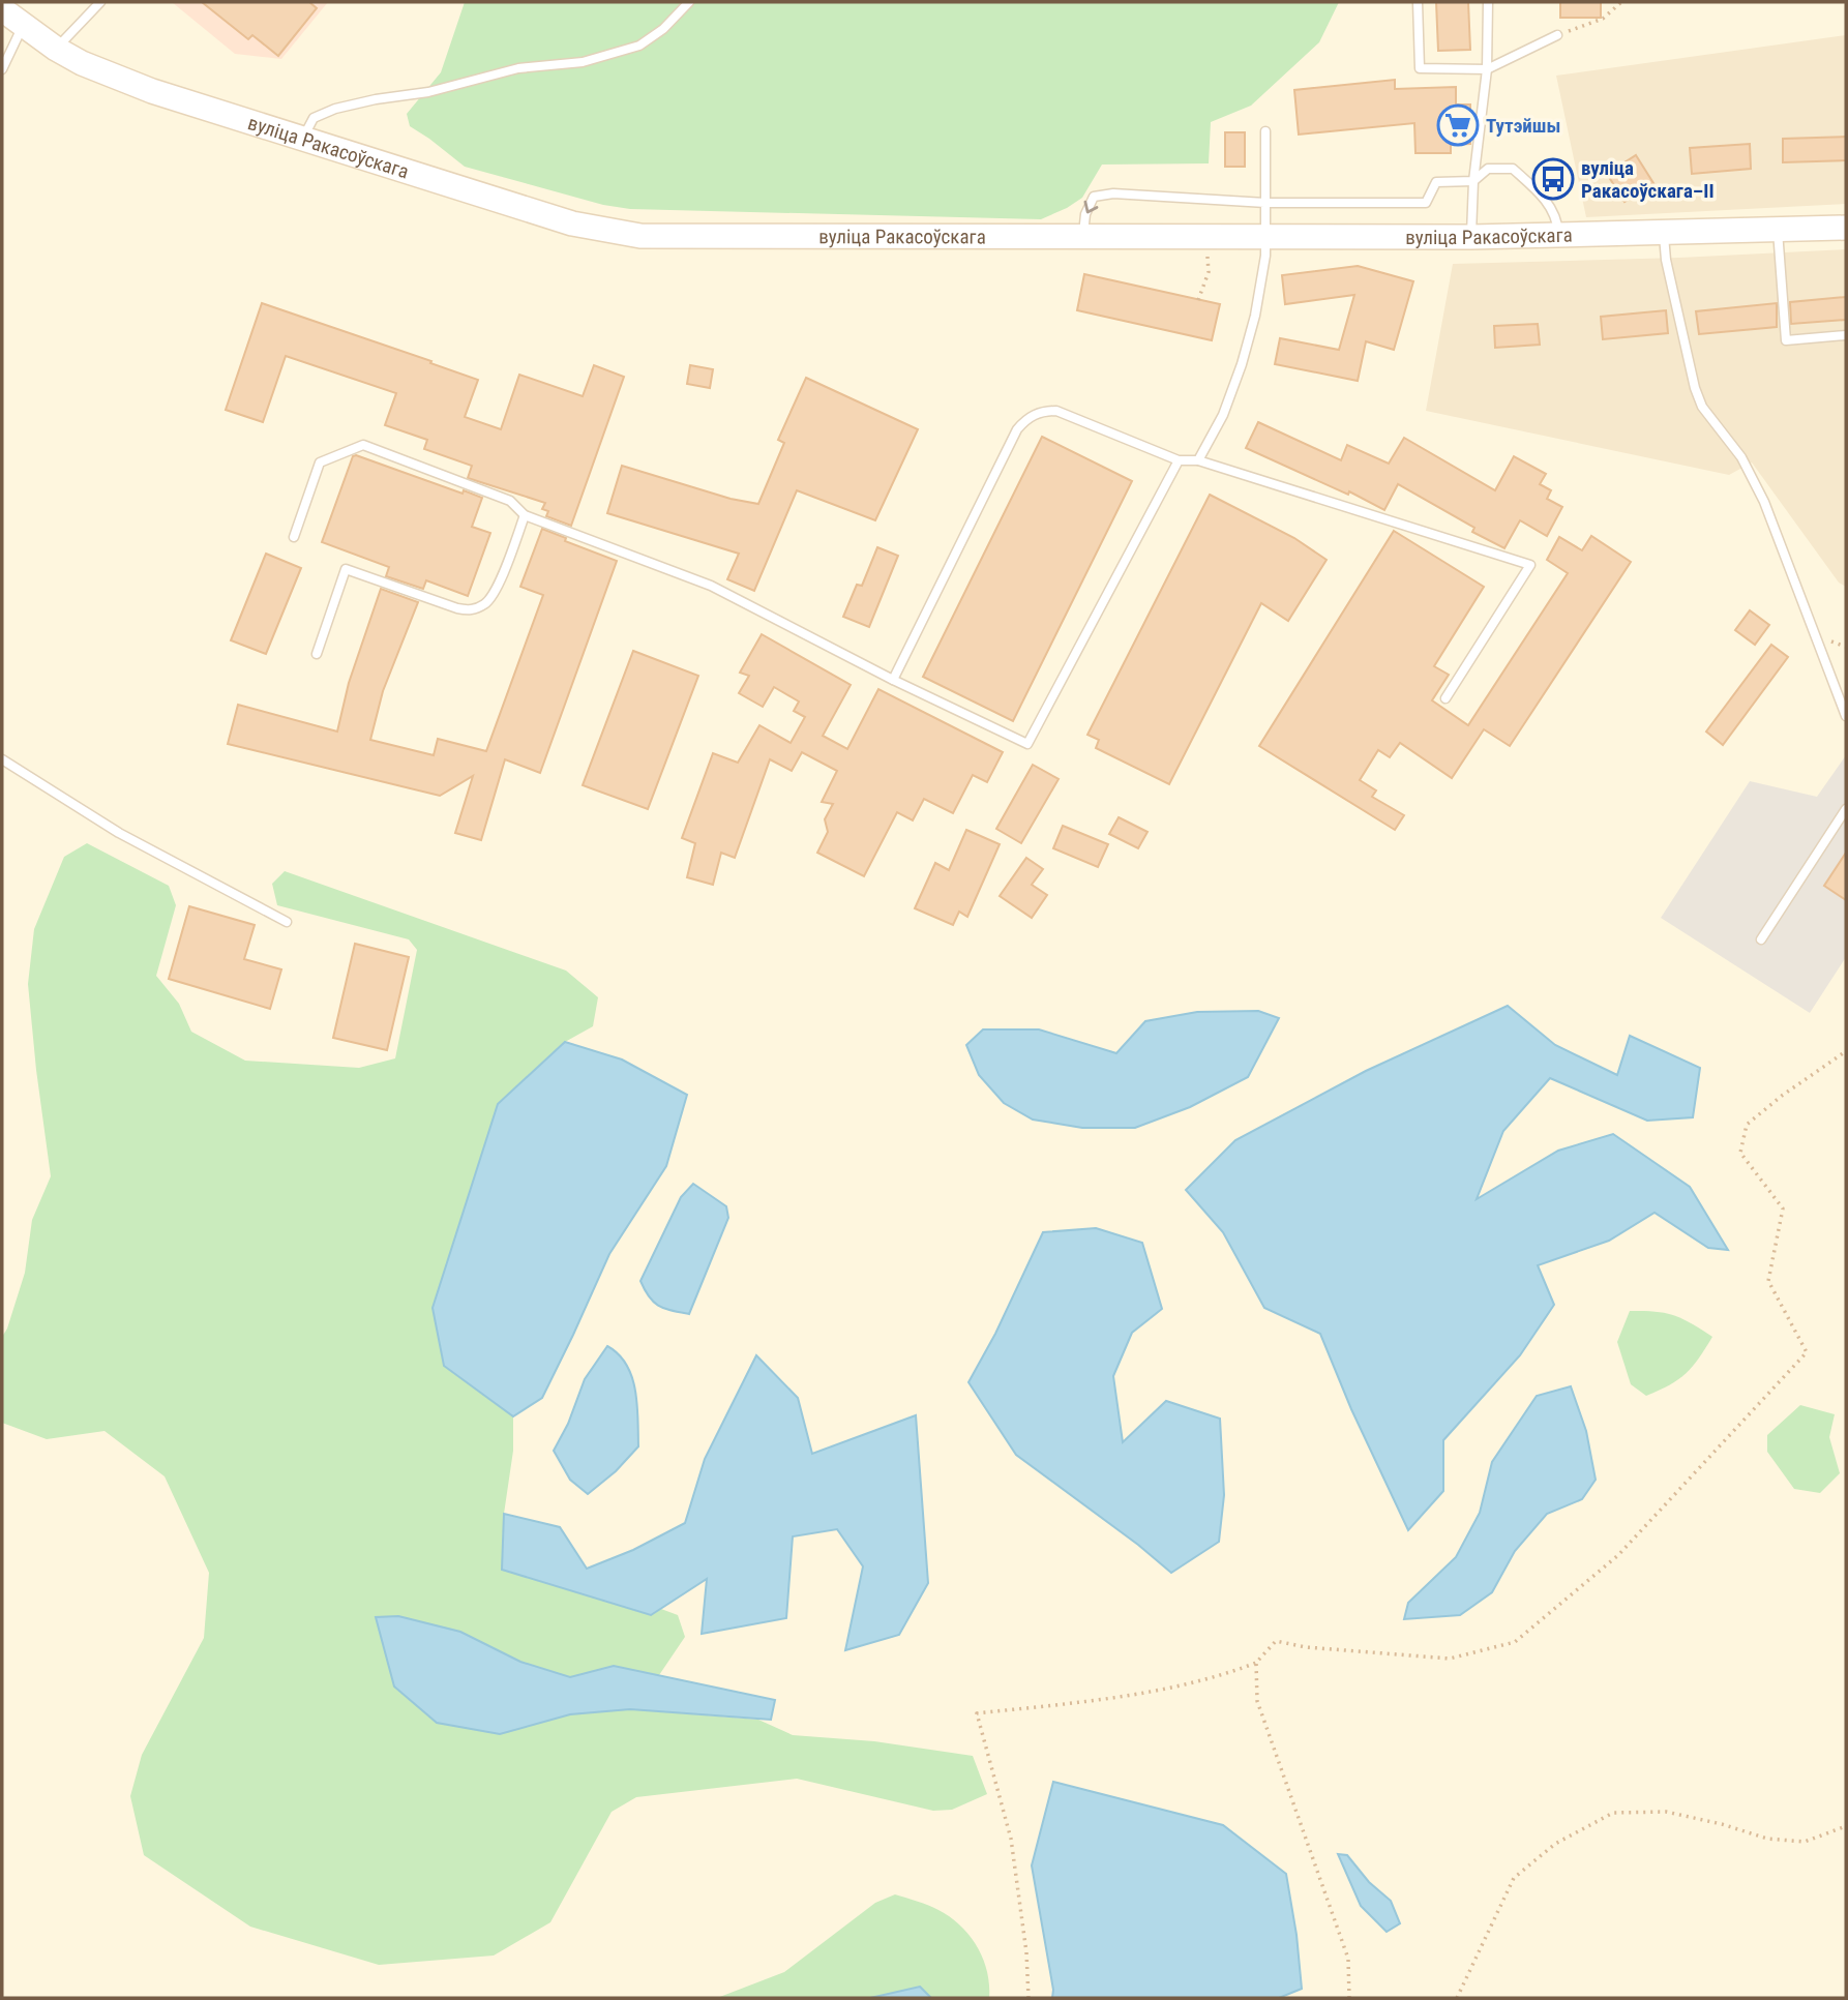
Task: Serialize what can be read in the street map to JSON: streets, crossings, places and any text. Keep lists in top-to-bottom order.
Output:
{
  "streets": {
    "street": ["вуліца Ракасоўскага"]
  },
  "places": {
    "supermarket": ["Тутэйшы"],
    "bus stop": ["вуліца Ракасоўскага–II"]
  }
}
